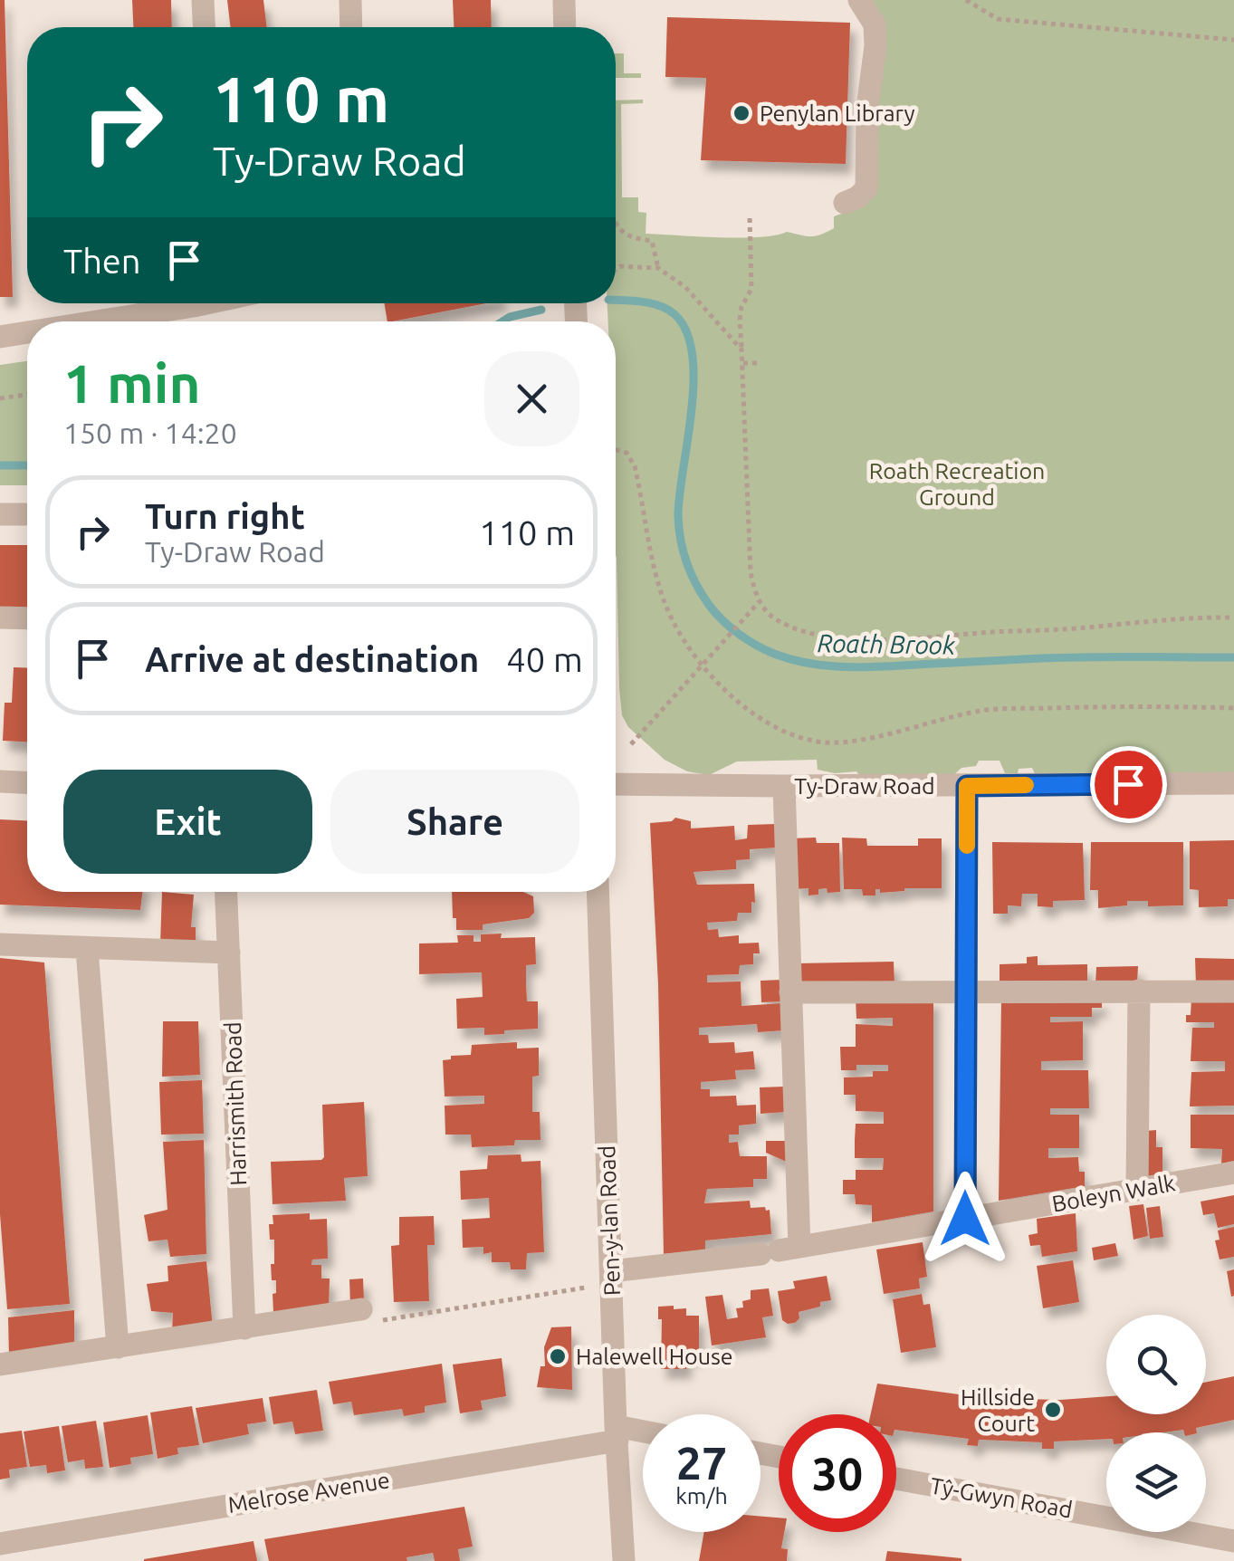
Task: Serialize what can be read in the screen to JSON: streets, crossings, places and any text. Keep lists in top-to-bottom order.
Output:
{
  "streets": {
    "street": [
      "Ty-Draw Road",
      "Harrismith Road",
      "Boleyn Walk",
      "Pen-y-lan Road",
      "Melrose Avenue",
      "Tŷ-Gwyn Road"
    ]
  },
  "crossings": [
    ["Boleyn Walk", "Pen-y-lan Road"],
    ["Pen-y-lan Road", "Melrose Avenue"]
  ],
  "water": ["Roath Brook"],
  "parks": ["Roath Recreation Ground"],
  "places": ["Penylan Library", "Halewell House", "Hillside Court"],
  "page": {
    "turn": ["110 m", "Ty-Draw Road"],
    "then": "Then",
    "heading": ["1 min", "150 m · 14:20"],
    "list": [
      {
        "name": "Turn right",
        "note": "Ty-Draw Road",
        "value": "110 m"
      },
      {
        "name": "Arrive at destination",
        "value": "40 m"
      }
    ],
    "buttons": ["Exit", "Share"],
    "speed": "27 km/h",
    "limit": "30"
  }
}
